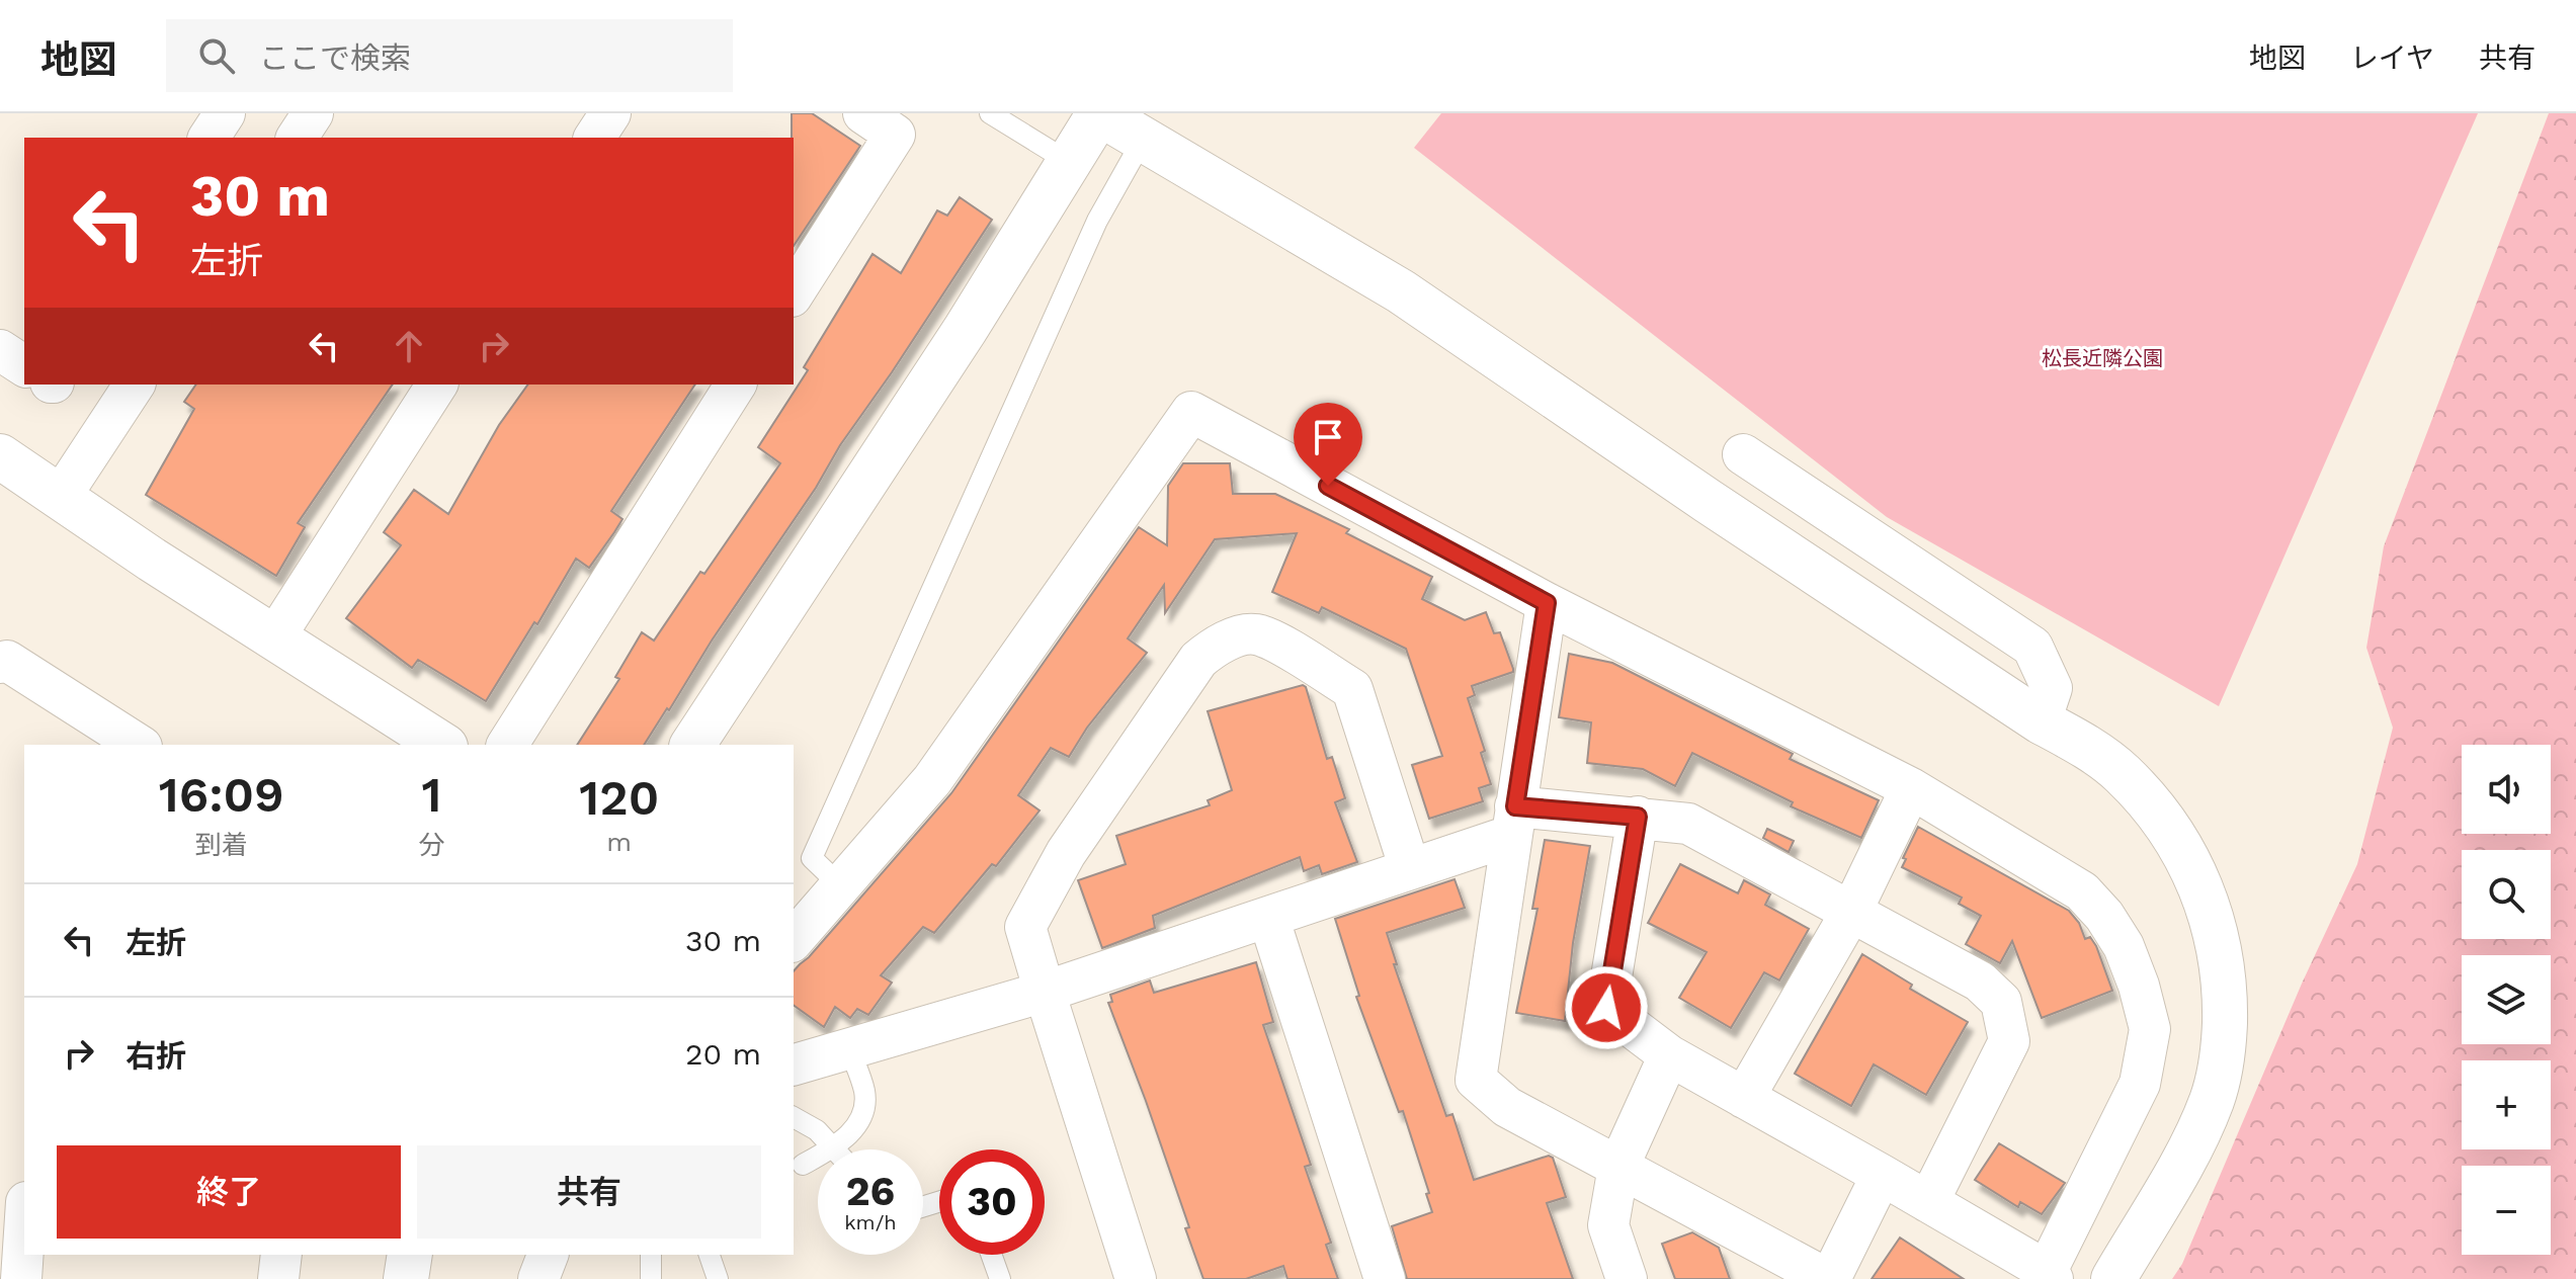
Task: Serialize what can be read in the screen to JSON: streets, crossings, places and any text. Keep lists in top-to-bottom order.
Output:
{
  "parks": ["松長近隣公園"],
  "page": {
    "header": "地図",
    "search": "ここで検索",
    "nav": ["地図", "レイヤ", "共有"],
    "turn": ["30 m", "左折"],
    "map_buttons": ["+", "−"],
    "eta": [
      "16:09",
      "到着",
      "1",
      "分",
      "120",
      "m"
    ],
    "list": [
      {
        "name": "左折",
        "value": "30 m"
      },
      {
        "name": "右折",
        "value": "20 m"
      }
    ],
    "buttons": ["終了", "共有"],
    "speed": "26 km/h",
    "limit": "30"
  }
}
